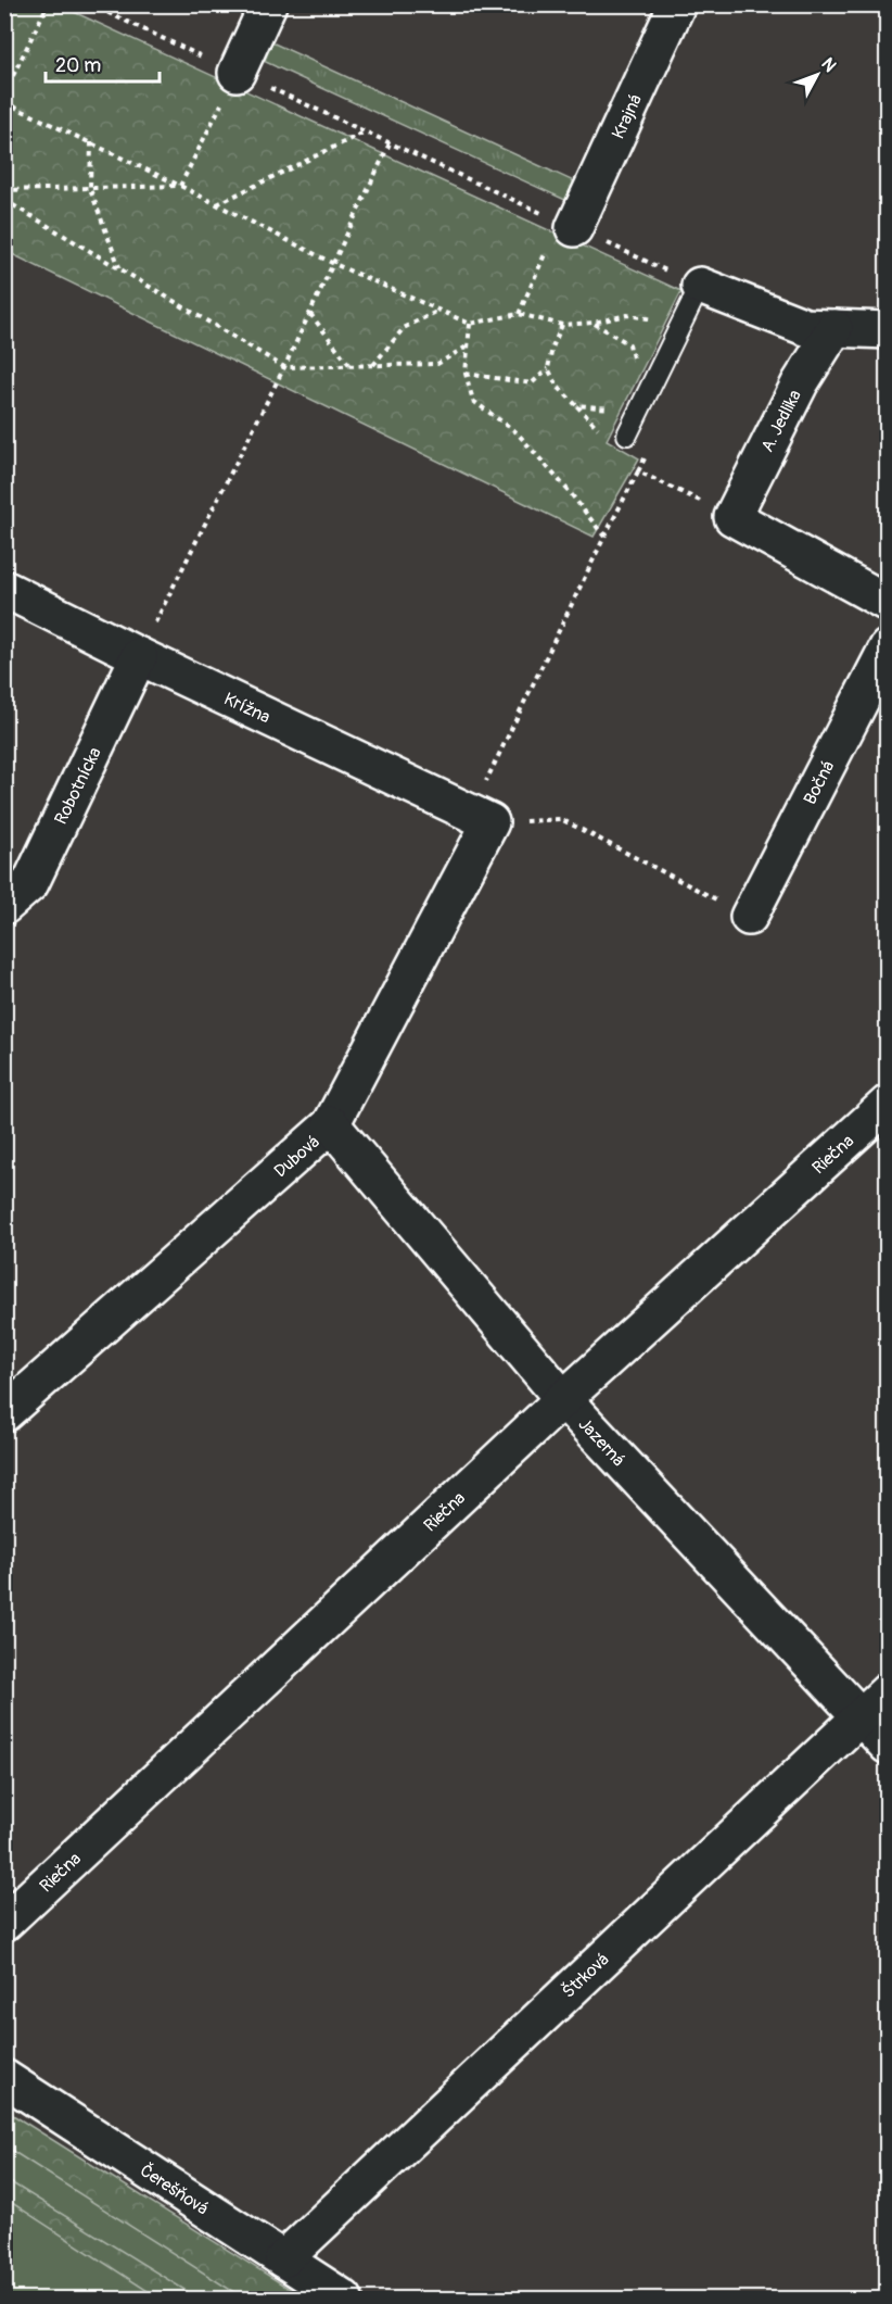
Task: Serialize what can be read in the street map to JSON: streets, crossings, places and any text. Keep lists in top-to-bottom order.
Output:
{
  "streets": {
    "street": [
      "Krajná",
      "A. Jedlika",
      "Krížna",
      "Bočná",
      "Robotnícka",
      "Riečna",
      "Dubová",
      "Jazerná",
      "Štrková",
      "Čerešňová"
    ]
  },
  "crossings": [
    ["Krížna", "Robotnícka"],
    ["Krížna", "Dubová"],
    ["Riečna", "Jazerná"],
    ["Dubová", "Jazerná"],
    ["Jazerná", "Štrková"],
    ["Štrková", "Čerešňová"]
  ],
  "scale_bar": "20 m",
  "north": "top right"
}
